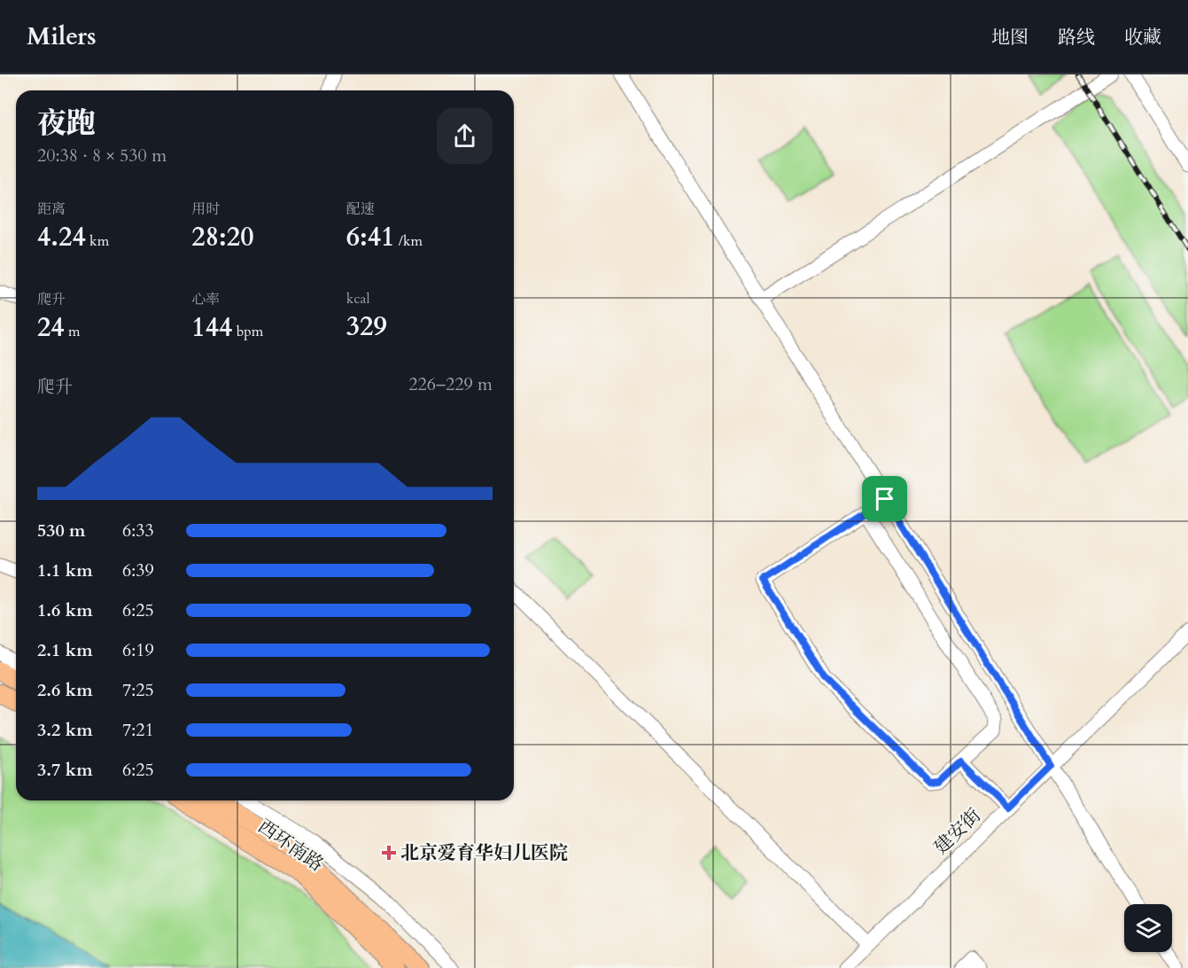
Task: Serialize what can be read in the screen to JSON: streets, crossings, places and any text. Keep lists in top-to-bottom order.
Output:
{
  "streets": {
    "main road": ["西环南路"],
    "street": ["建安街"]
  },
  "places": {
    "health": ["北京爱育华妇儿医院"]
  },
  "page": {
    "header": "Milers",
    "nav": ["地图", "路线", "收藏"],
    "heading": ["夜跑", "20:38 · 8 × 530 m"],
    "stats": [
      ["距离", "4.24 km"],
      ["用时", "28:20"],
      ["配速", "6:41 /km"],
      ["爬升", "24 m"],
      ["心率", "144 bpm"],
      ["kcal", "329"]
    ],
    "chart": ["爬升", "226–229 m"],
    "list": [
      {
        "name": "530 m",
        "note": "6:33"
      },
      {
        "name": "1.1 km",
        "note": "6:39"
      },
      {
        "name": "1.6 km",
        "note": "6:25"
      },
      {
        "name": "2.1 km",
        "note": "6:19"
      },
      {
        "name": "2.6 km",
        "note": "7:25"
      },
      {
        "name": "3.2 km",
        "note": "7:21"
      },
      {
        "name": "3.7 km",
        "note": "6:25"
      }
    ]
  }
}
